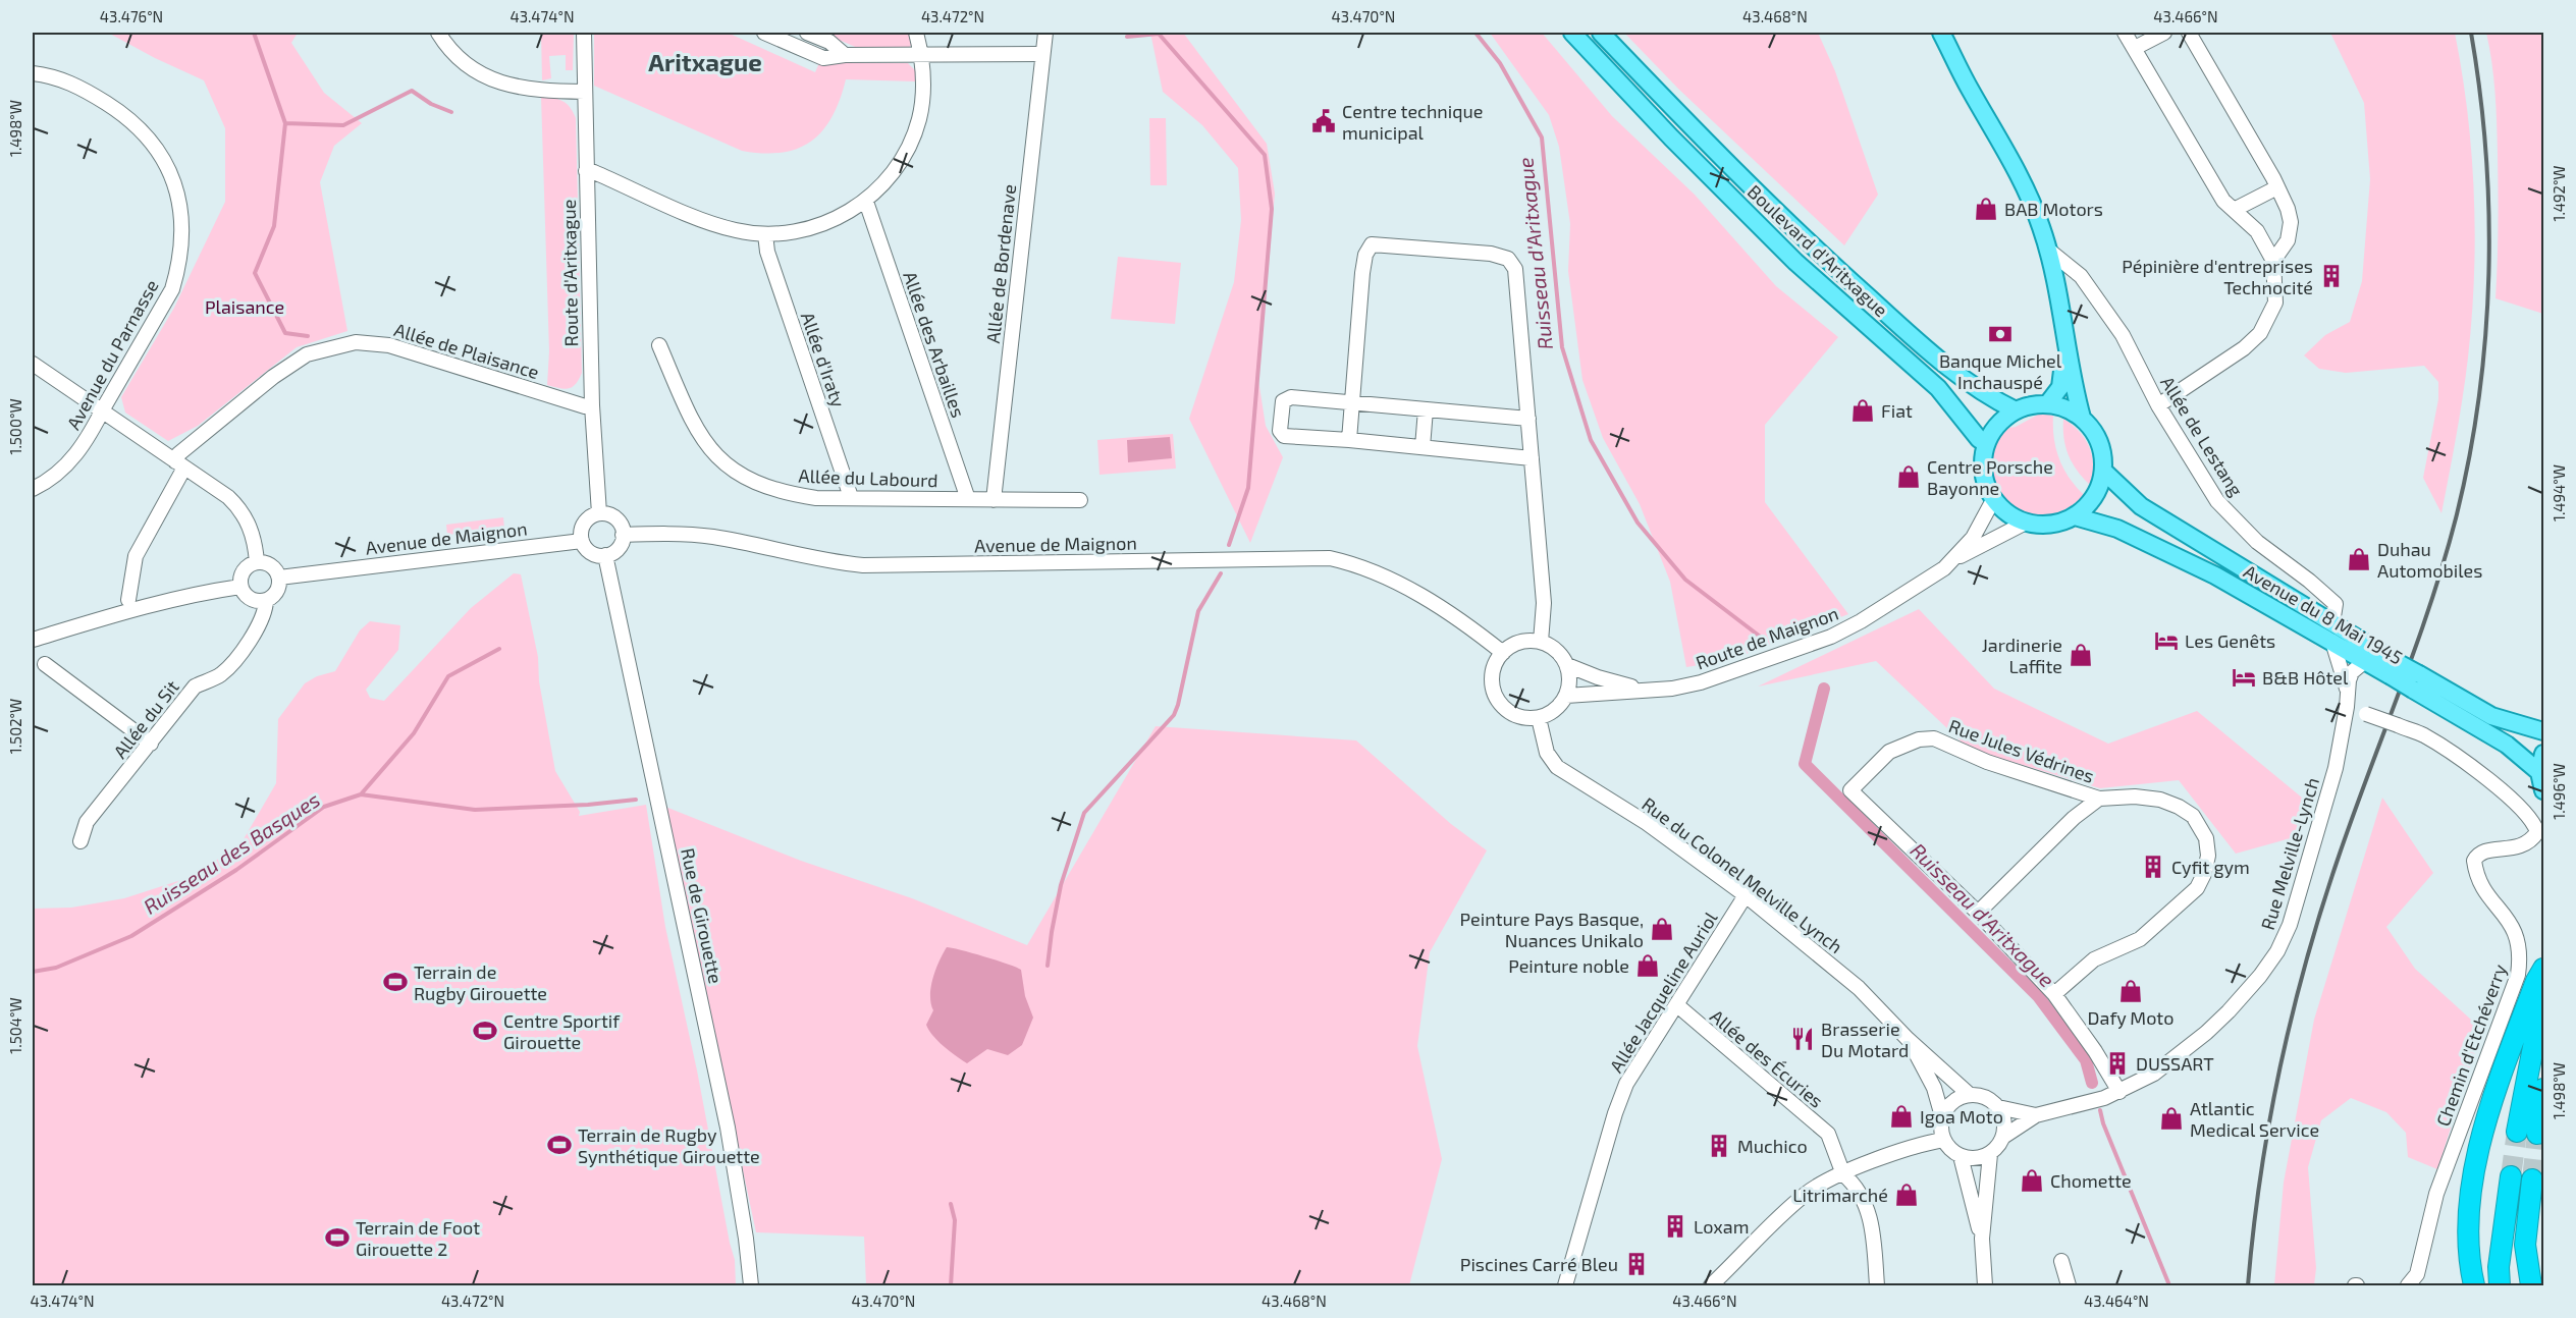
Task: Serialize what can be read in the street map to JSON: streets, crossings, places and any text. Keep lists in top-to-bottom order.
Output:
{
  "streets": {
    "main road": ["Boulevard d'Aritxague", "Avenue du 8 Mai 1945"],
    "street": [
      "Allée de Bordenave",
      "Route d'Aritxague",
      "Allée des Arbailles",
      "Allée de Plaisance",
      "Avenue du Parnasse",
      "Allée d'Iraty",
      "Allée de Lestang",
      "Allée du Labourd",
      "Avenue de Maignon",
      "Route de Maignon",
      "Allée du Sit",
      "Rue Jules Védrines",
      "Rue Melville-Lynch",
      "Rue du Colonel Melville Lynch",
      "Rue de Girouette",
      "Allée Jacqueline Auriol",
      "Chemin d'Etchéverry",
      "Allée des Écuries"
    ]
  },
  "crossings": [
    ["Boulevard d'Aritxague", "Avenue du 8 Mai 1945"],
    ["Boulevard d'Aritxague", "Route de Maignon"],
    ["Allée de Bordenave", "Allée du Labourd"],
    ["Route d'Aritxague", "Allée de Plaisance"],
    ["Route d'Aritxague", "Avenue de Maignon"],
    ["Route d'Aritxague", "Rue de Girouette"],
    ["Allée des Arbailles", "Allée du Labourd"],
    ["Allée d'Iraty", "Allée du Labourd"],
    ["Allée de Lestang", "Avenue du 8 Mai 1945"],
    ["Avenue de Maignon", "Route de Maignon"],
    ["Avenue de Maignon", "Allée du Sit"],
    ["Avenue de Maignon", "Rue du Colonel Melville Lynch"],
    ["Avenue de Maignon", "Rue de Girouette"],
    ["Avenue du 8 Mai 1945", "Route de Maignon"],
    ["Avenue du 8 Mai 1945", "Rue Melville-Lynch"],
    ["Route de Maignon", "Rue du Colonel Melville Lynch"],
    ["Rue Melville-Lynch", "Chemin d'Etchéverry"],
    ["Rue du Colonel Melville Lynch", "Allée Jacqueline Auriol"],
    ["Allée Jacqueline Auriol", "Allée des Écuries"]
  ],
  "districts": ["Aritxague"],
  "water": ["Ruisseau d'Aritxague", "Ruisseau des Basques"],
  "parks": ["Plaisance"],
  "places": {
    "public building": ["Centre technique municipal"],
    "shop": [
      "BAB Motors",
      "Fiat",
      "Centre Porsche Bayonne",
      "Duhau Automobiles",
      "Jardinerie Laffite",
      "Peinture Pays Basque, Nuances Unikalo",
      "Peinture noble",
      "Dafy Moto",
      "Igoa Moto",
      "Atlantic Medical Service",
      "Chomette",
      "Litrimarché"
    ],
    "building": [
      "Pépinière d'entreprises Technocité",
      "Cyfit gym",
      "DUSSART",
      "Muchico",
      "Loxam",
      "Piscines Carré Bleu"
    ],
    "bank": ["Banque Michel Inchauspé"],
    "hotel": ["Les Genêts", "B&B Hôtel"],
    "sports": [
      "Terrain de Rugby Girouette",
      "Centre Sportif Girouette",
      "Terrain de Rugby Synthétique Girouette",
      "Terrain de Foot Girouette 2"
    ],
    "restaurant": ["Brasserie Du Motard"]
  },
  "coordinates": [
    "43.476°N",
    "43.474°N",
    "43.472°N",
    "43.470°N",
    "43.468°N",
    "43.466°N",
    "1.498°W",
    "1.492°W",
    "1.500°W",
    "1.494°W",
    "1.502°W",
    "1.496°W",
    "1.504°W",
    "43.464°N"
  ]
}
